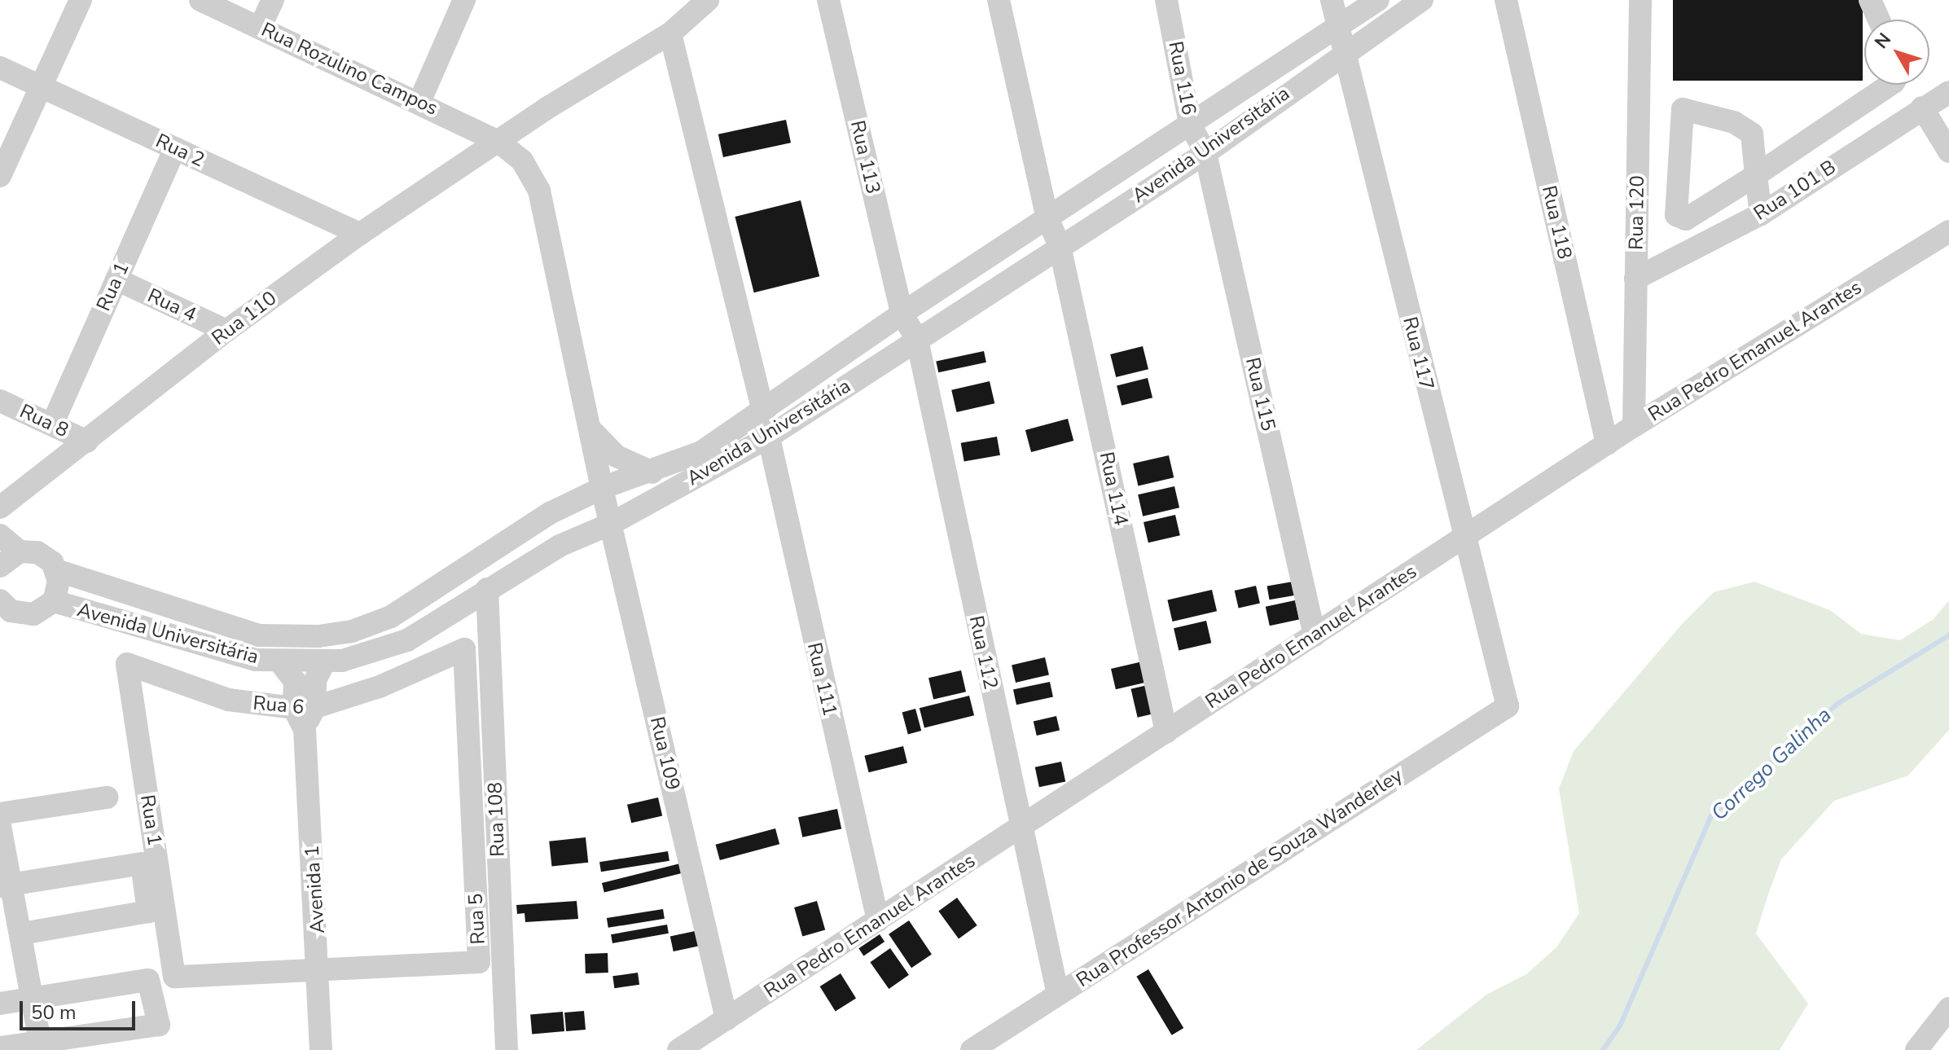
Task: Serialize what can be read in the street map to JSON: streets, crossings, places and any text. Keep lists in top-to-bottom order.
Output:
{
  "streets": {
    "street": [
      "Rua Rozulino Campos",
      "Rua 116",
      "Avenida Universitária",
      "Rua 2",
      "Rua 113",
      "Rua 101 B",
      "Rua 120",
      "Rua 118",
      "Rua 1",
      "Rua 4",
      "Rua 110",
      "Rua Pedro Emanuel Arantes",
      "Rua 117",
      "Rua 115",
      "Rua 8",
      "Rua 114",
      "Rua 112",
      "Rua 111",
      "Rua 6",
      "Rua 109",
      "Rua 108",
      "Rua Professor Antonio de Souza Wanderley",
      "Avenida 1",
      "Rua 5"
    ]
  },
  "crossings": [
    ["Rua Rozulino Campos", "Rua 110"],
    ["Rua 116", "Avenida Universitária"],
    ["Rua 116", "Rua 115"],
    ["Avenida Universitária", "Rua 113"],
    ["Avenida Universitária", "Rua 117"],
    ["Avenida Universitária", "Rua 115"],
    ["Avenida Universitária", "Rua 114"],
    ["Avenida Universitária", "Rua 112"],
    ["Avenida Universitária", "Rua 111"],
    ["Avenida Universitária", "Rua 109"],
    ["Avenida Universitária", "Rua 108"],
    ["Rua 2", "Rua 1"],
    ["Rua 2", "Rua 110"],
    ["Rua 113", "Rua 112"],
    ["Rua 101 B", "Rua 120"],
    ["Rua 120", "Rua Pedro Emanuel Arantes"],
    ["Rua 118", "Rua Pedro Emanuel Arantes"],
    ["Rua 1", "Rua 4"],
    ["Rua 1", "Rua 8"],
    ["Rua 1", "Rua 6"],
    ["Rua 1", "Rua 5"],
    ["Rua 4", "Rua 110"],
    ["Rua 110", "Rua 8"],
    ["Rua Pedro Emanuel Arantes", "Rua 117"],
    ["Rua Pedro Emanuel Arantes", "Rua 115"],
    ["Rua Pedro Emanuel Arantes", "Rua 114"],
    ["Rua Pedro Emanuel Arantes", "Rua 112"],
    ["Rua Pedro Emanuel Arantes", "Rua 111"],
    ["Rua Pedro Emanuel Arantes", "Rua 109"],
    ["Rua 117", "Rua Professor Antonio de Souza Wanderley"],
    ["Rua 112", "Rua Professor Antonio de Souza Wanderley"],
    ["Rua 6", "Avenida 1"],
    ["Rua 6", "Rua 5"],
    ["Avenida 1", "Rua 5"]
  ],
  "water": ["Corrego Galinha"],
  "scale_bar": "50 m",
  "north": "top left"
}
